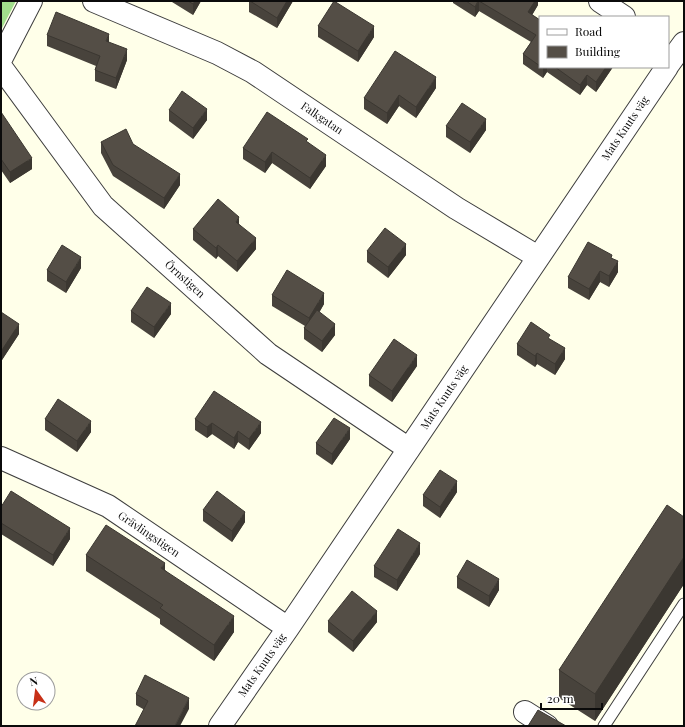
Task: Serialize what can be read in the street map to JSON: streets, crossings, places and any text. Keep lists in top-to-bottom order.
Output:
{
  "streets": {
    "street": [
      "Falkgatan",
      "Mats Knuts väg",
      "Örnstigen",
      "Grävlingstigen"
    ]
  },
  "crossings": [
    ["Falkgatan", "Mats Knuts väg"],
    ["Mats Knuts väg", "Örnstigen"],
    ["Mats Knuts väg", "Grävlingstigen"]
  ],
  "legend": ["Road", "Building"],
  "scale_bar": "20 m",
  "north": "top"
}
